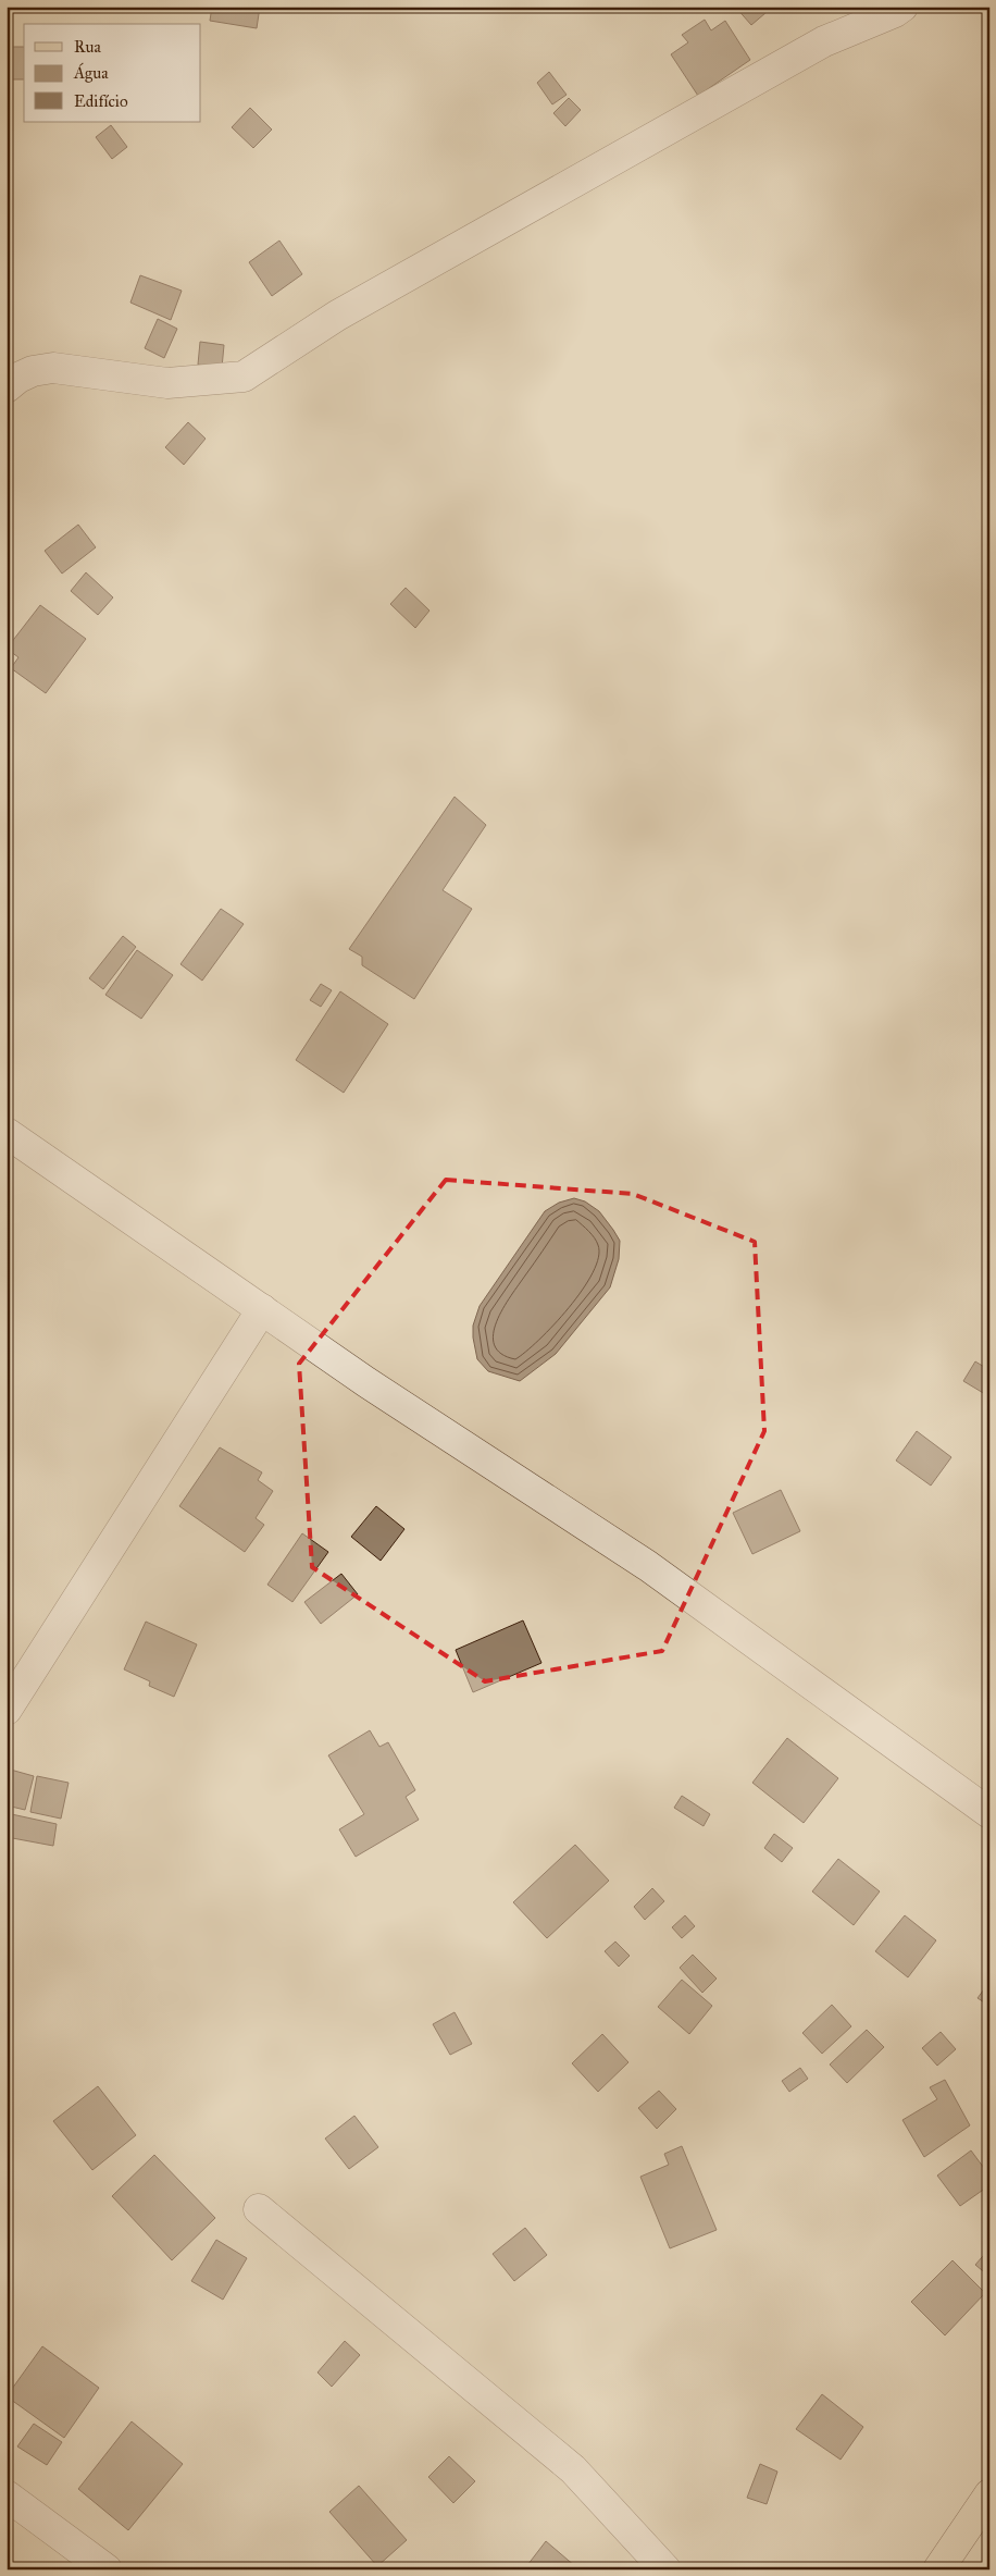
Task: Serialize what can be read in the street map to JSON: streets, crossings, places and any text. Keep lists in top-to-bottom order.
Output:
{
  "legend": ["Rua", "Água", "Edifício"]
}
